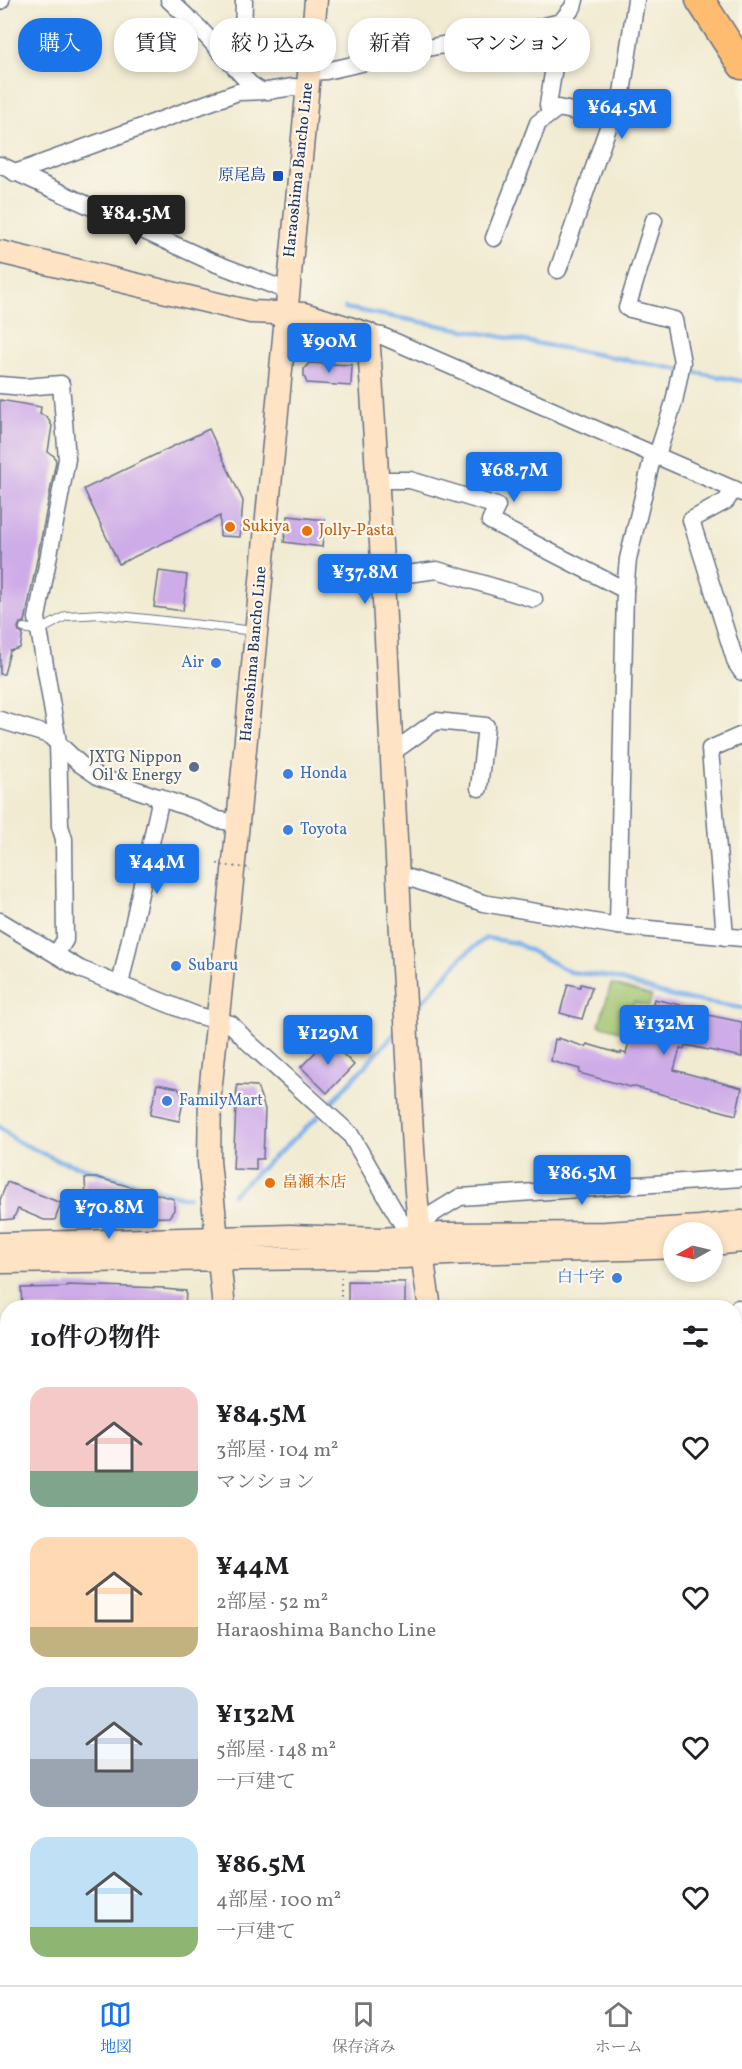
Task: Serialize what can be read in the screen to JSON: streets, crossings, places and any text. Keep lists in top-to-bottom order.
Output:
{
  "streets": {
    "street": ["Haraoshima Bancho Line"]
  },
  "places": {
    "transit": ["原尾島"],
    "other": [
      "Sukiya",
      "Jolly-Pasta",
      "Air",
      "JXTG Nippon Oil & Energy",
      "Honda",
      "Toyota",
      "Subaru",
      "FamilyMart",
      "畠瀬本店",
      "白十字"
    ]
  },
  "north": "left",
  "page": {
    "chip": [
      "購入",
      "賃貸",
      "絞り込み",
      "新着",
      "マンション"
    ],
    "price": [
      "¥64.5M",
      "¥84.5M",
      "¥90M",
      "¥68.7M",
      "¥37.8M",
      "¥44M",
      "¥132M",
      "¥129M",
      "¥86.5M",
      "¥70.8M"
    ],
    "heading": "10件の物件",
    "list": [
      {
        "name": "¥84.5M",
        "note": "3部屋 · 104 m² · マンション"
      },
      {
        "name": "¥44M",
        "note": "2部屋 · 52 m² · Haraoshima Bancho Line"
      },
      {
        "name": "¥132M",
        "note": "5部屋 · 148 m² · 一戸建て"
      },
      {
        "name": "¥86.5M",
        "note": "4部屋 · 100 m² · 一戸建て"
      }
    ],
    "tabs": ["地図", "保存済み", "ホーム"]
  }
}
